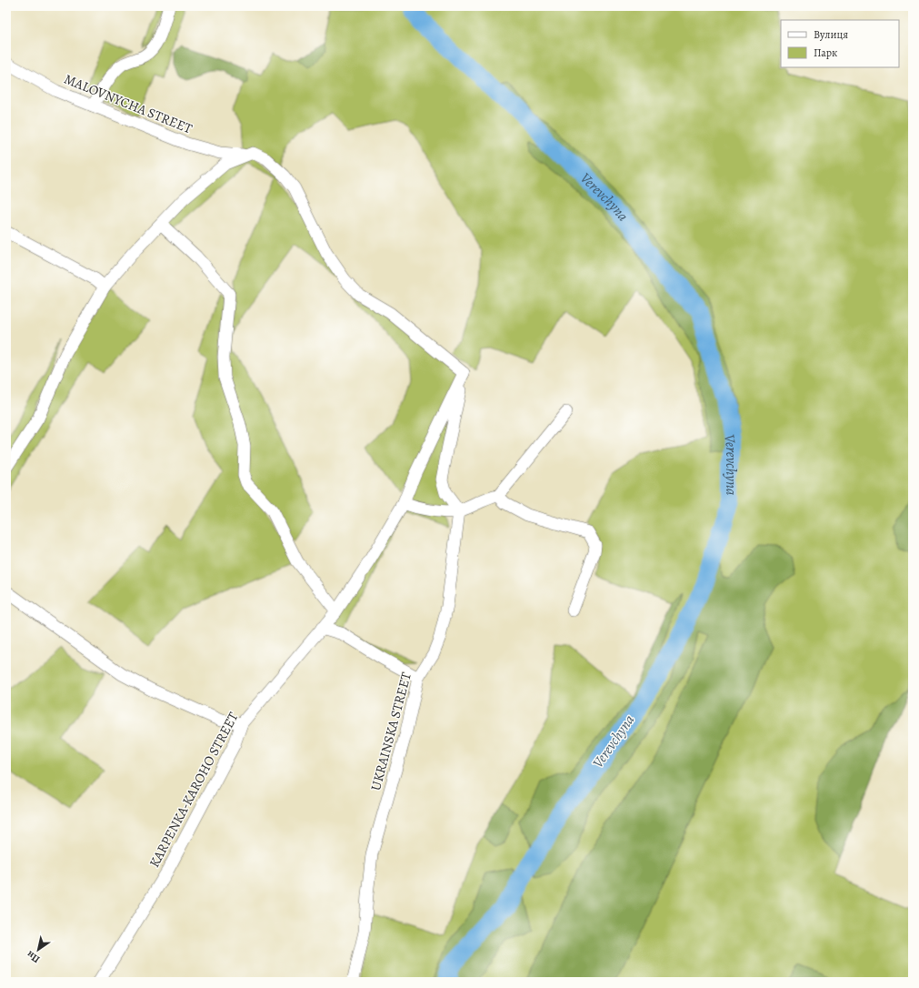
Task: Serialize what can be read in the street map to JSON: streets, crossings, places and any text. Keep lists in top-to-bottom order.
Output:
{
  "streets": {
    "street": ["MALOVNYCHA STREET", "UKRAINSKA STREET", "KARPENKA-KAROHO STREET"]
  },
  "water": ["Verevchyna"],
  "legend": ["Вулиця", "Парк"],
  "north": "bottom left"
}
